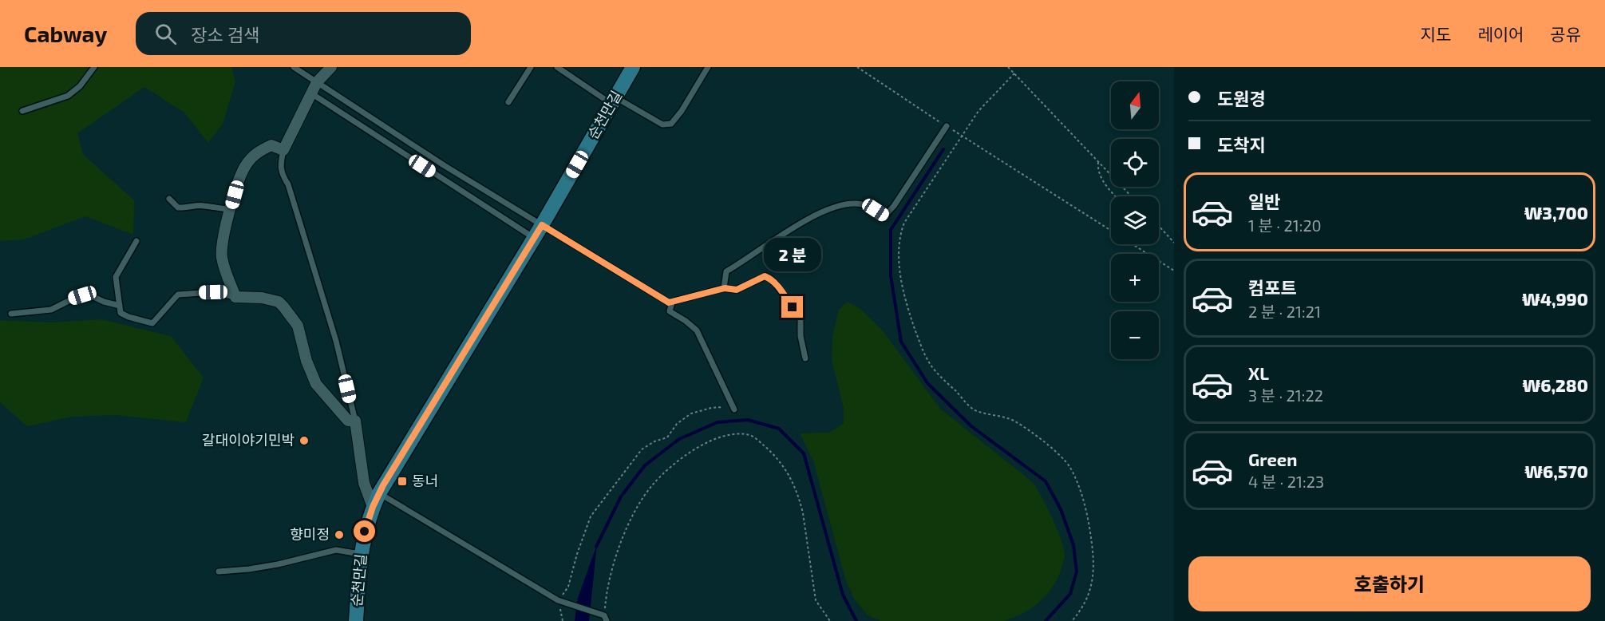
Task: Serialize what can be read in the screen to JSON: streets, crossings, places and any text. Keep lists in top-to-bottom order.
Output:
{
  "streets": {
    "street": ["순천만길"]
  },
  "places": {
    "other": ["갈대이야기민박", "향미정"],
    "transit": ["동너"]
  },
  "north": "top",
  "page": {
    "header": "Cabway",
    "search": "장소 검색",
    "nav": ["지도", "레이어", "공유"],
    "banner": ["도원경", "도착지"],
    "map_buttons": ["+", "−"],
    "list": [
      {
        "name": "일반",
        "note": "1 분 · 21:20",
        "value": "₩3,700"
      },
      {
        "name": "컴포트",
        "note": "2 분 · 21:21",
        "value": "₩4,990"
      },
      {
        "name": "XL",
        "note": "3 분 · 21:22",
        "value": "₩6,280"
      },
      {
        "name": "Green",
        "note": "4 분 · 21:23",
        "value": "₩6,570"
      }
    ],
    "bubble": "2 분",
    "buttons": "호출하기"
  }
}
